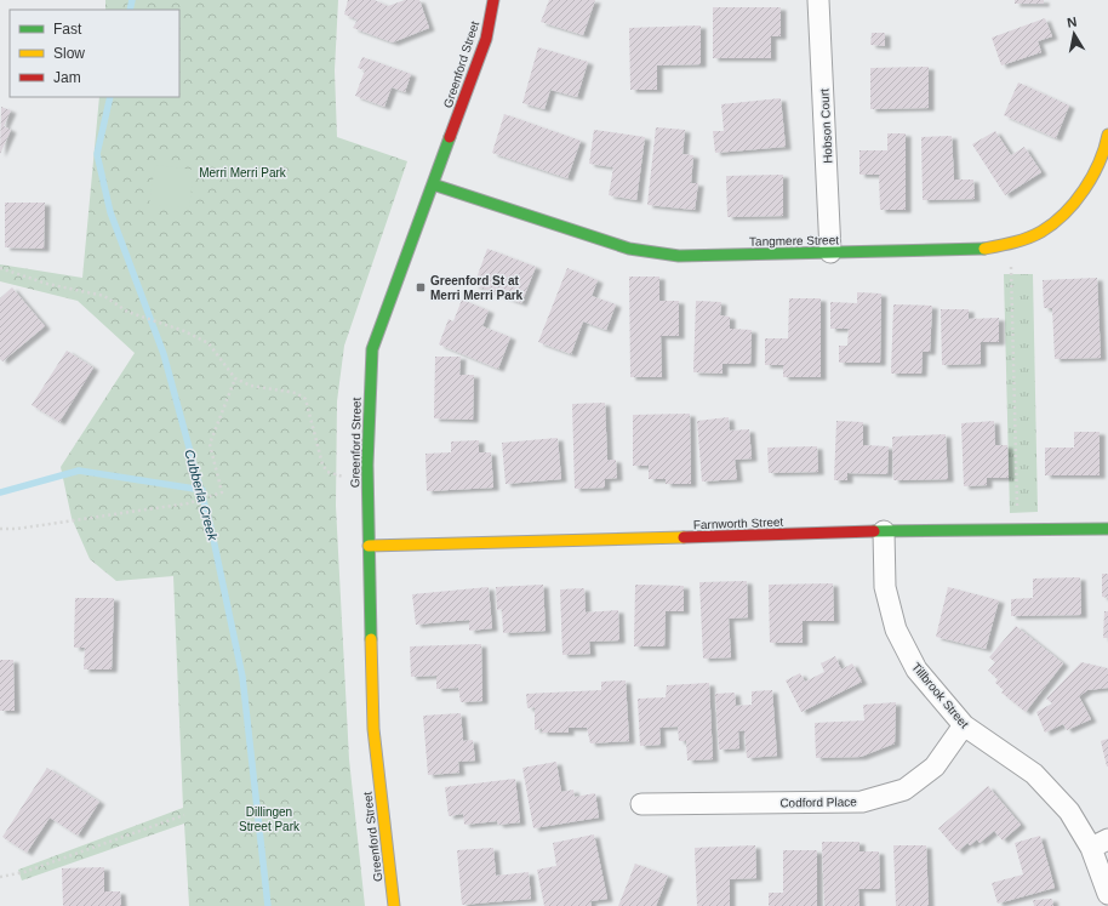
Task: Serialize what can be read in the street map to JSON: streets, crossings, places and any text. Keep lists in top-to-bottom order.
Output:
{
  "streets": {
    "street": [
      "Greenford Street",
      "Hobson Court",
      "Tangmere Street",
      "Farnworth Street",
      "Tillbrook Street",
      "Codford Place"
    ]
  },
  "crossings": [
    ["Greenford Street", "Tangmere Street"],
    ["Greenford Street", "Farnworth Street"],
    ["Hobson Court", "Tangmere Street"],
    ["Farnworth Street", "Tillbrook Street"],
    ["Tillbrook Street", "Codford Place"]
  ],
  "water": ["Cubberla Creek"],
  "parks": ["Merri Merri Park", "Dillingen Street Park"],
  "places": {
    "transit": ["Greenford St at Merri Merri Park"]
  },
  "legend": ["Fast", "Slow", "Jam"],
  "north": "top"
}
